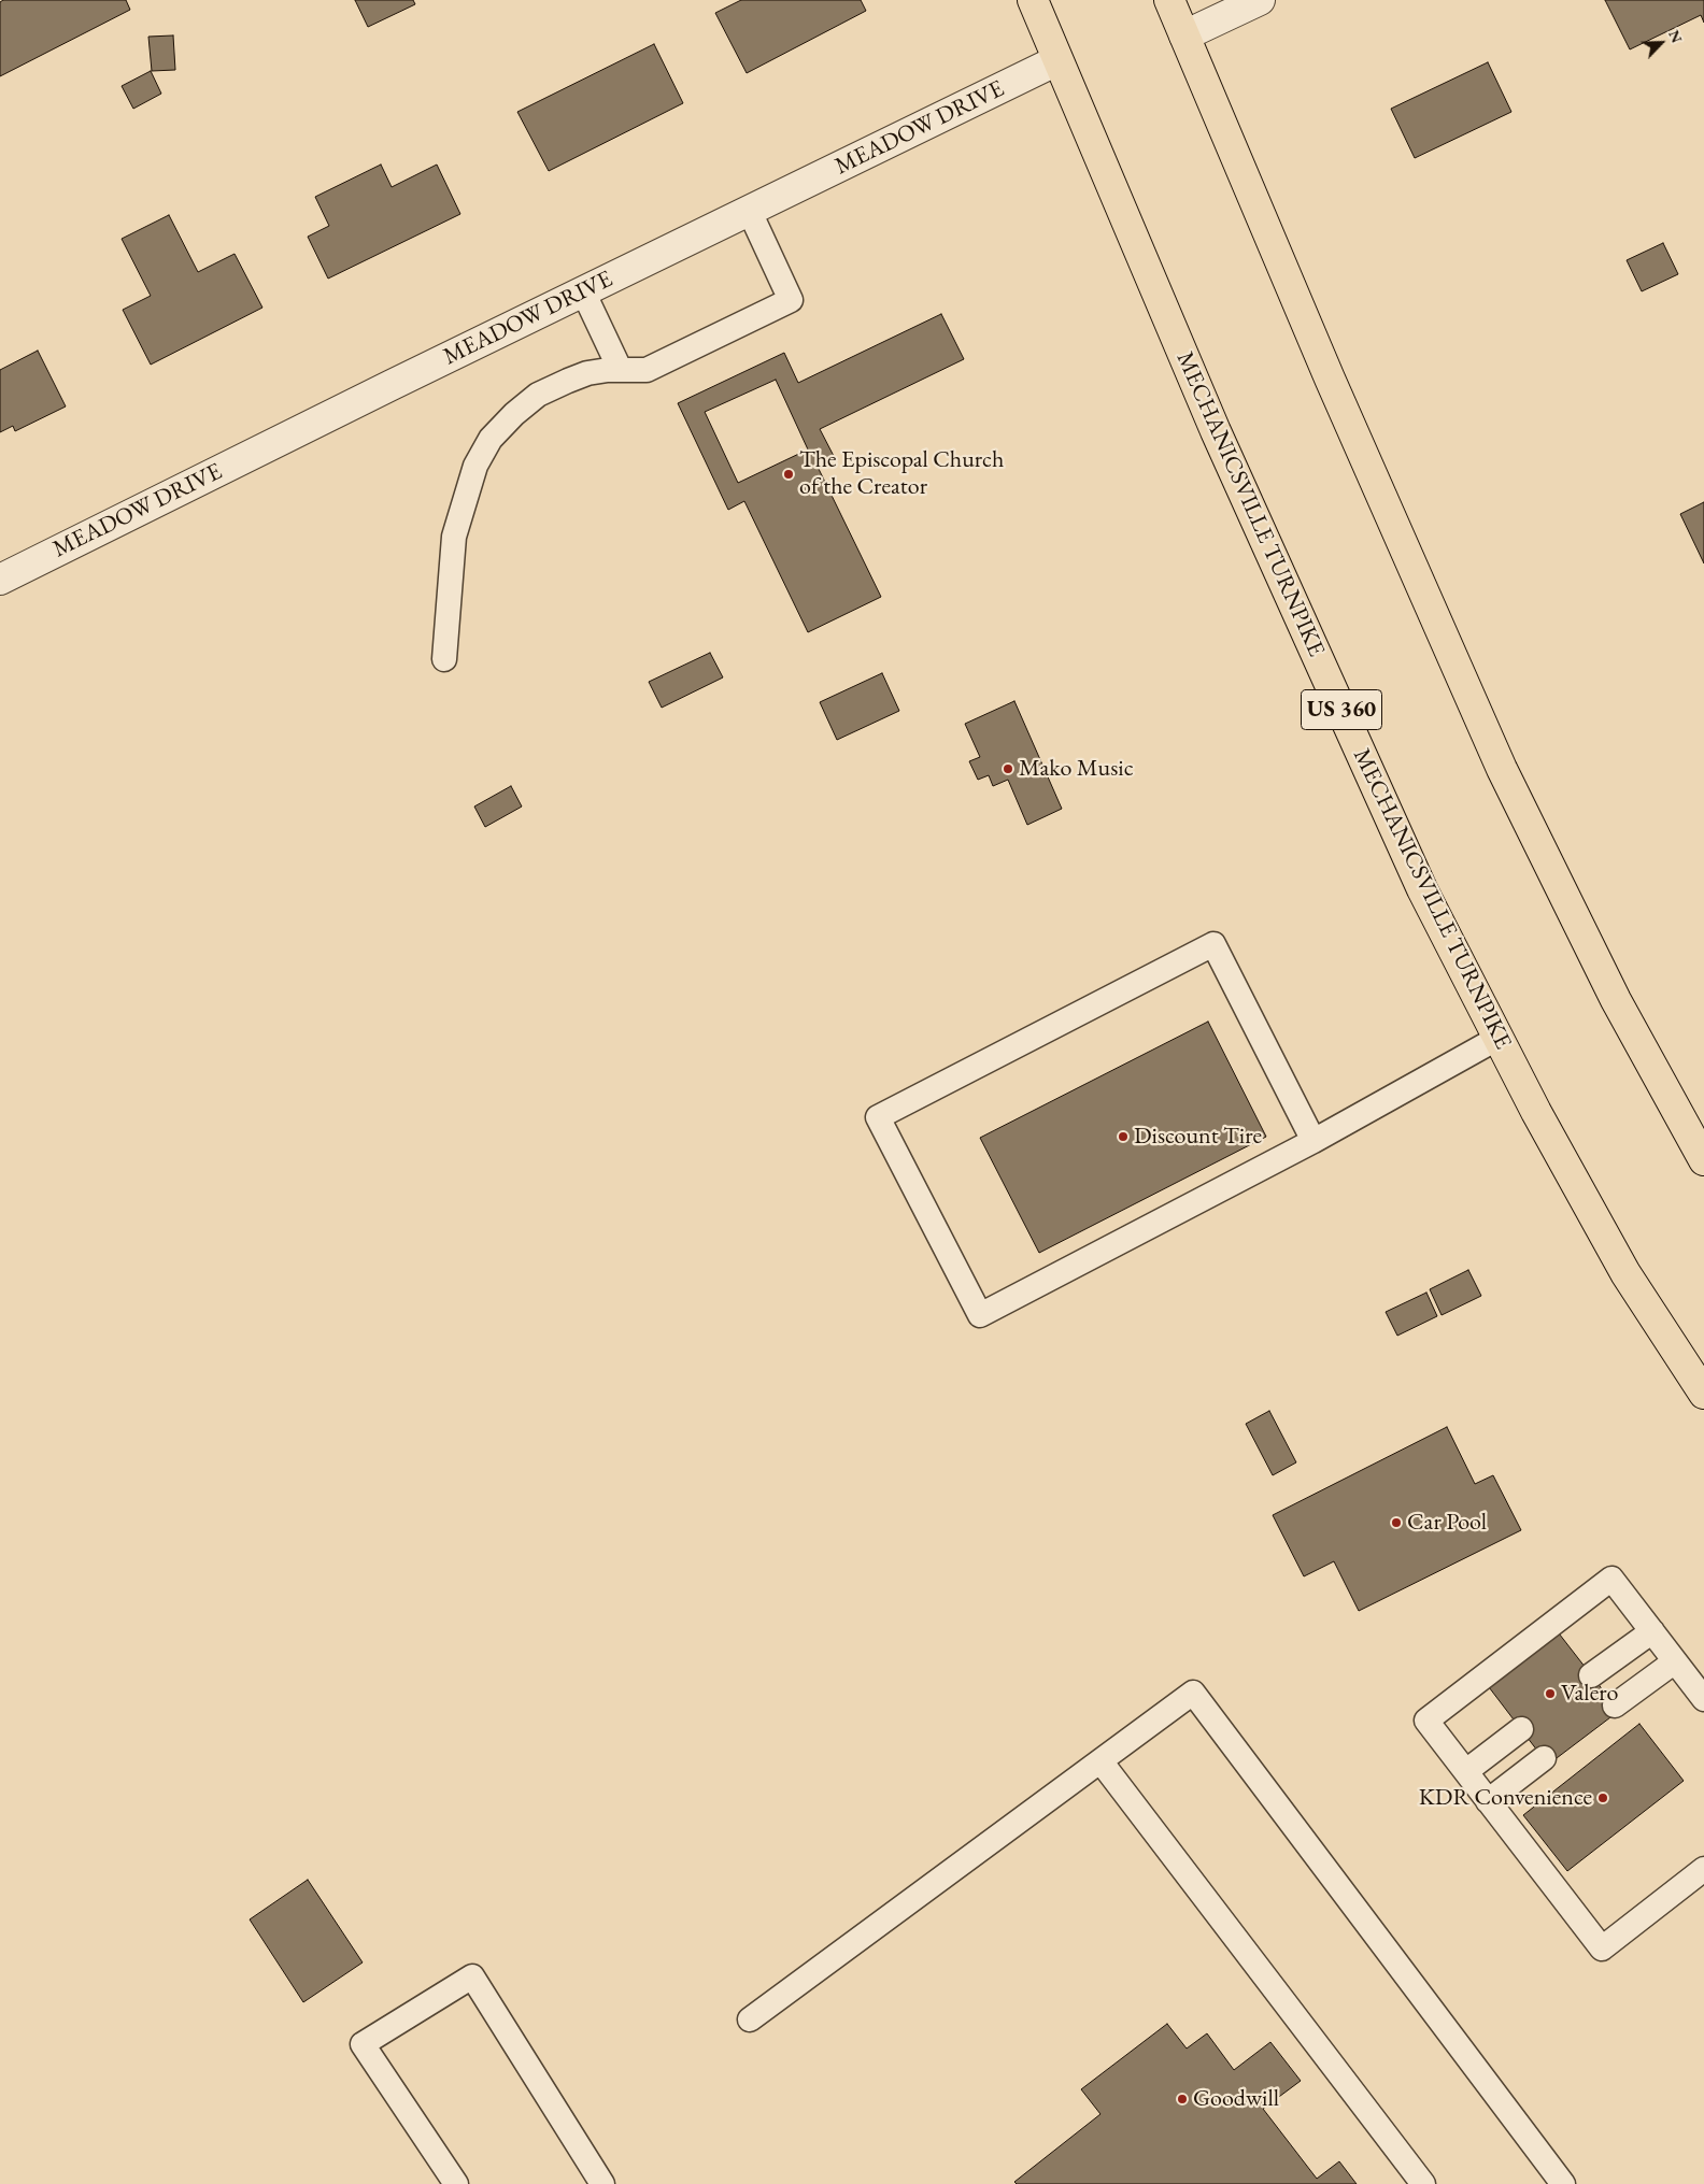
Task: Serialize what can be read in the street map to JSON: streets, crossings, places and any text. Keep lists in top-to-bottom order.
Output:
{
  "streets": {
    "highway": ["MECHANICSVILLE TURNPIKE", "US 360"],
    "street": ["MEADOW DRIVE"]
  },
  "crossings": [
    ["MEADOW DRIVE", "MECHANICSVILLE TURNPIKE"]
  ],
  "places": [
    "The Episcopal Church of the Creator",
    "Mako Music",
    "Discount Tire",
    "Car Pool",
    "Valero",
    "KDR Convenience",
    "Goodwill"
  ],
  "north": "top right"
}
